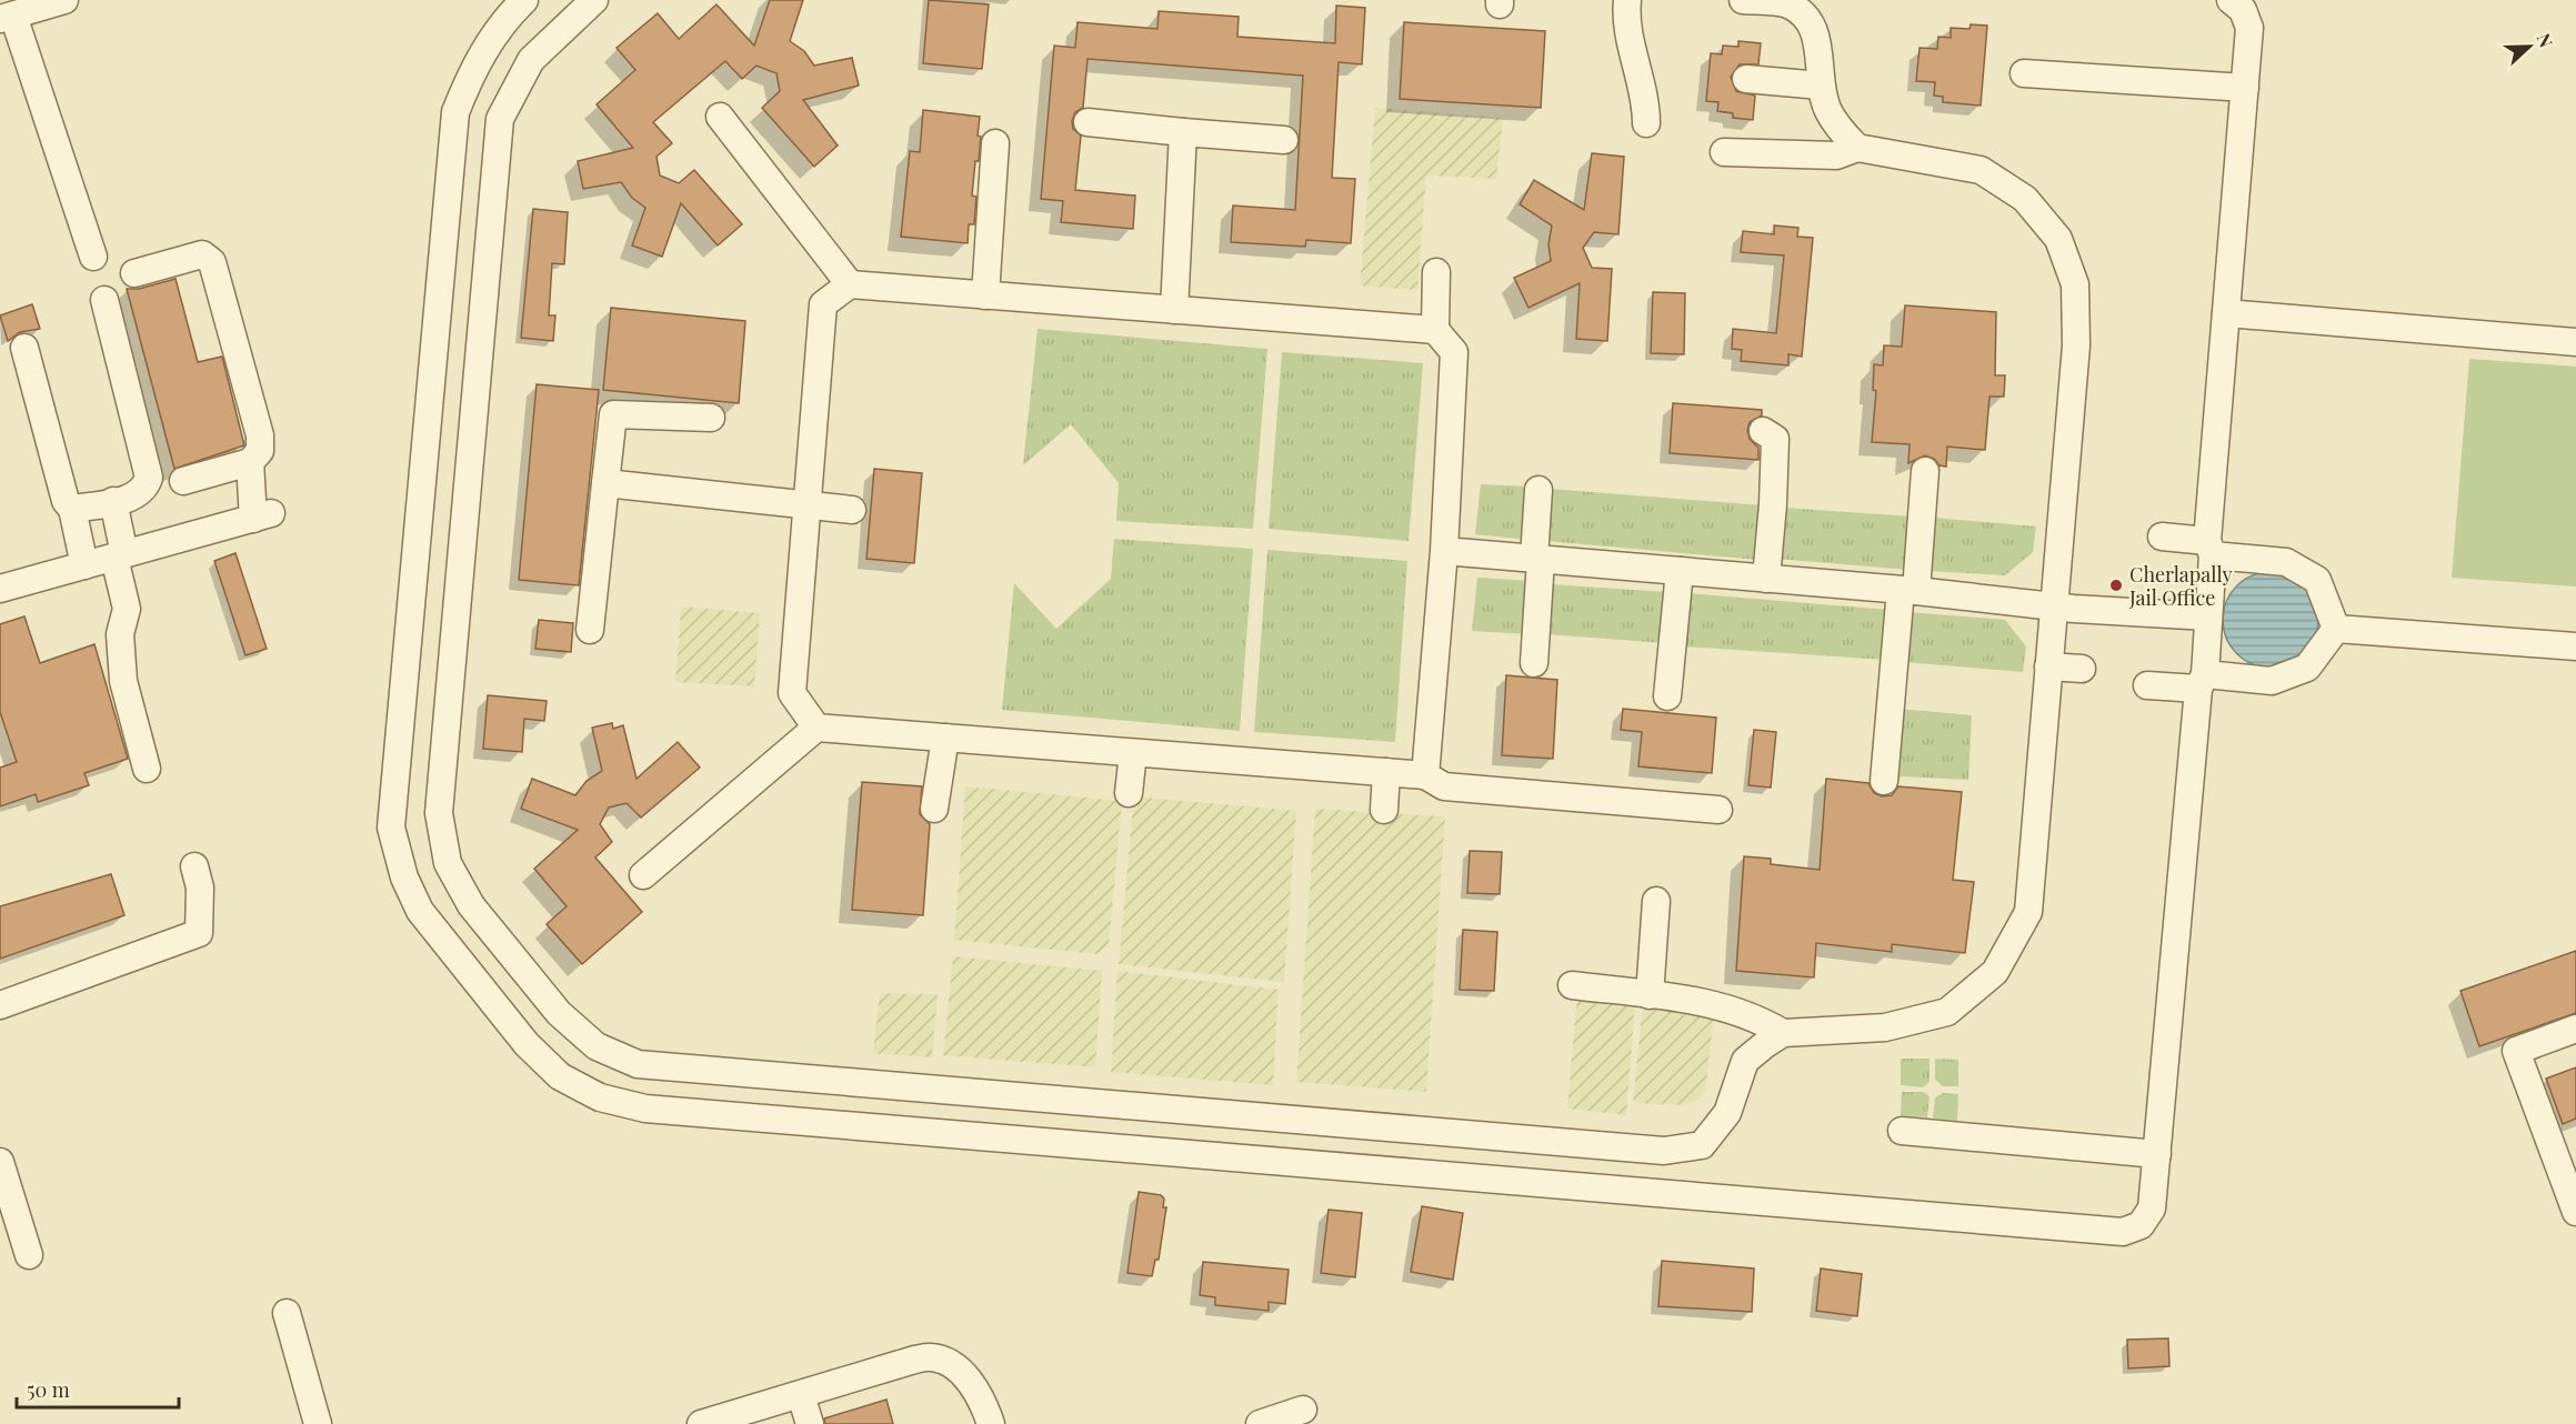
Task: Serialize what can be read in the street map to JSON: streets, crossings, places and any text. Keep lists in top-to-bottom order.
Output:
{
  "places": ["Cherlapally Jail Office"],
  "scale_bar": "50 m",
  "north": "right"
}
